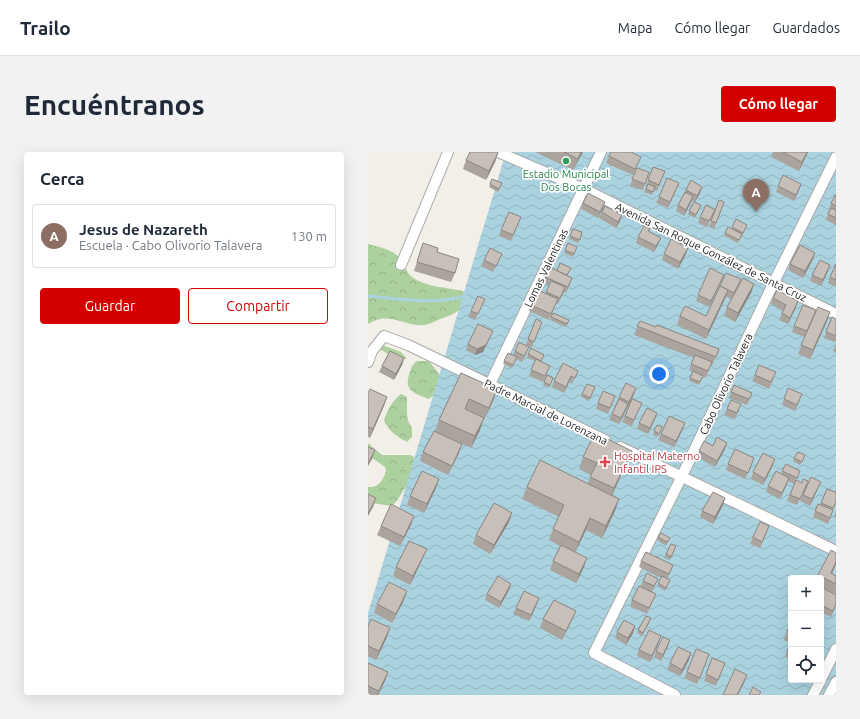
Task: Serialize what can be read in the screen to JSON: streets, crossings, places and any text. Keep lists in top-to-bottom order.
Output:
{
  "streets": {
    "street": [
      "Avenida San Roque González de Santa Cruz",
      "Lomas Valentinas",
      "Cabo Olivorio Talavera",
      "Padre Marcial de Lorenzana"
    ]
  },
  "crossings": [
    ["Avenida San Roque González de Santa Cruz", "Lomas Valentinas"],
    ["Avenida San Roque González de Santa Cruz", "Cabo Olivorio Talavera"],
    ["Lomas Valentinas", "Padre Marcial de Lorenzana"],
    ["Cabo Olivorio Talavera", "Padre Marcial de Lorenzana"]
  ],
  "places": {
    "other": ["Estadio Municipal Dos Bocas"],
    "health": ["Hospital Materno Infantil IPS"]
  },
  "page": {
    "header": "Trailo",
    "nav": ["Mapa", "Cómo llegar", "Guardados"],
    "buttons": [
      "Cómo llegar",
      ["Guardar", "Compartir"]
    ],
    "title": "Encuéntranos",
    "heading": "Cerca",
    "pins": "A",
    "list": [
      {
        "mark": "A",
        "name": "Jesus de Nazareth",
        "note": "Escuela · Cabo Olivorio Talavera",
        "value": "130 m"
      }
    ],
    "map_buttons": ["+", "−"]
  }
}
